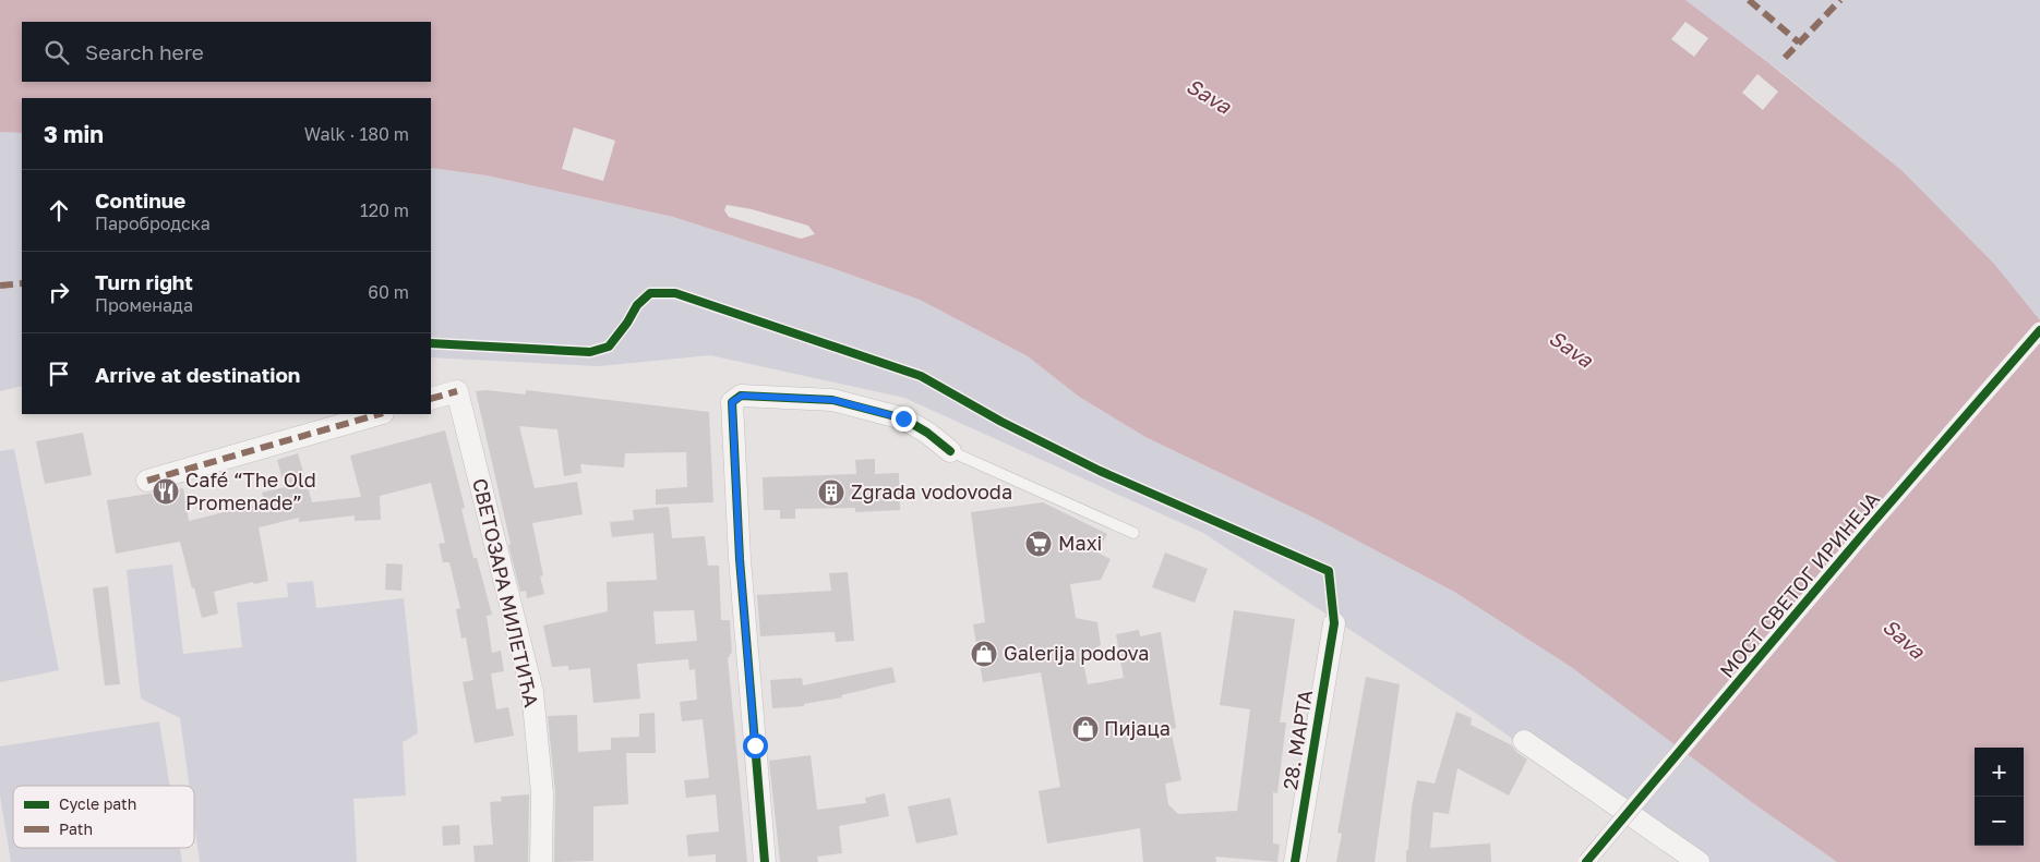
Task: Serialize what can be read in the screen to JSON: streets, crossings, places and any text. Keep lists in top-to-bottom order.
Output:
{
  "streets": {
    "street": ["МОСТ СВЕТОГ ИРИНЕЈА", "СВЕТОЗАРА МИЛЕТИЋА", "28. МАРТА"]
  },
  "water": ["Sava"],
  "places": {
    "restaurant": ["Café “The Old Promenade”"],
    "building": ["Zgrada vodovoda"],
    "supermarket": ["Maxi"],
    "shop": ["Galerija podova", "Пијаца"]
  },
  "legend": ["Cycle path", "Path"],
  "page": {
    "search": "Search here",
    "heading": ["3 min", "Walk · 180 m"],
    "list": [
      ["Continue", "Паробродска", "120 m"],
      ["Turn right", "Променада", "60 m"],
      "Arrive at destination"
    ],
    "map_buttons": ["+", "−"]
  }
}
